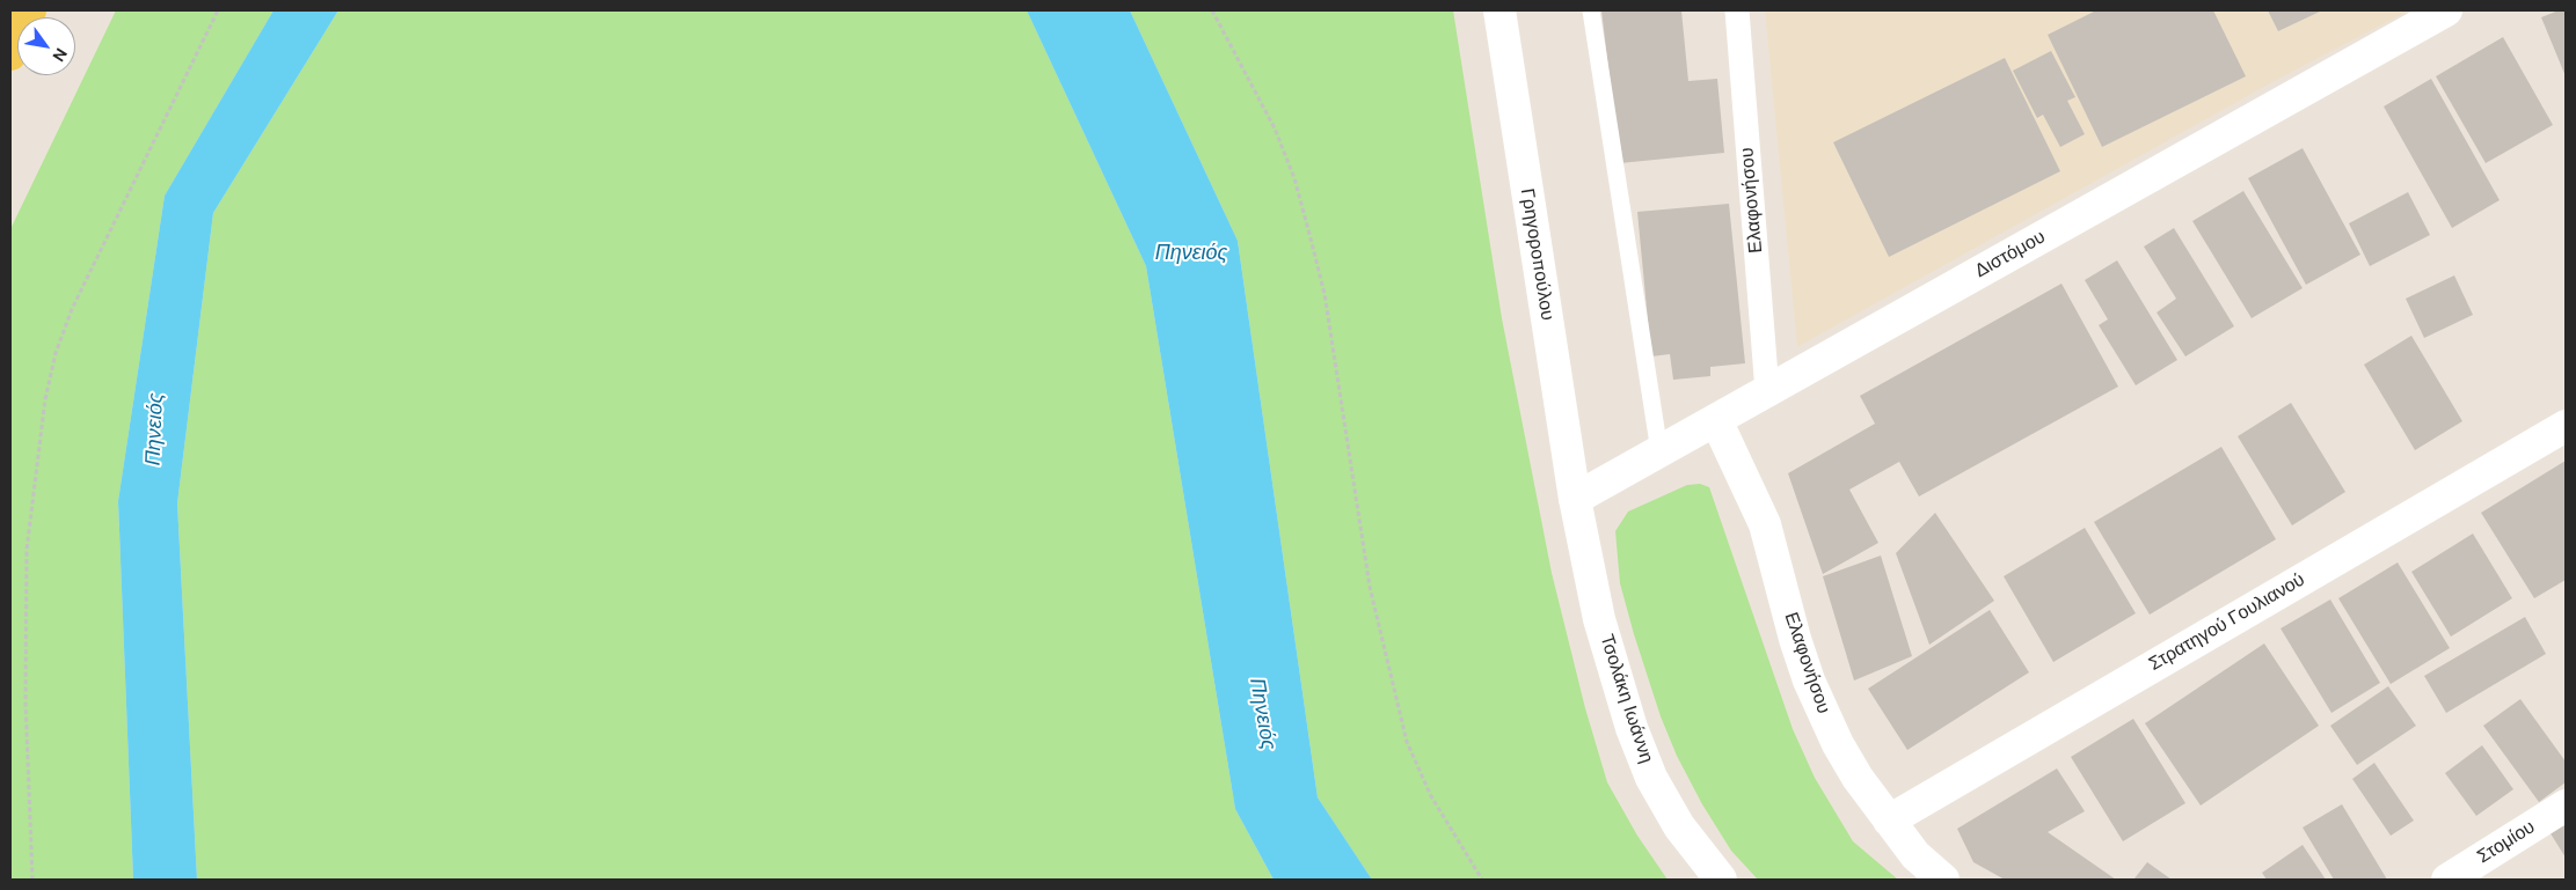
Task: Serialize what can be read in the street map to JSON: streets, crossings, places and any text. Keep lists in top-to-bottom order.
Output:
{
  "streets": {
    "street": [
      "Ελαφονήσου",
      "Γρηγοροπούλου",
      "Διστόμου",
      "Στρατηγού Γουλιανού",
      "Τσολάκη Ιωάννη",
      "Στομίου"
    ]
  },
  "crossings": [
    ["Ελαφονήσου", "Διστόμου"],
    ["Ελαφονήσου", "Στρατηγού Γουλιανού"],
    ["Γρηγοροπούλου", "Διστόμου"],
    ["Γρηγοροπούλου", "Τσολάκη Ιωάννη"],
    ["Διστόμου", "Τσολάκη Ιωάννη"]
  ],
  "water": ["Πηνειός"],
  "north": "bottom right"
}
